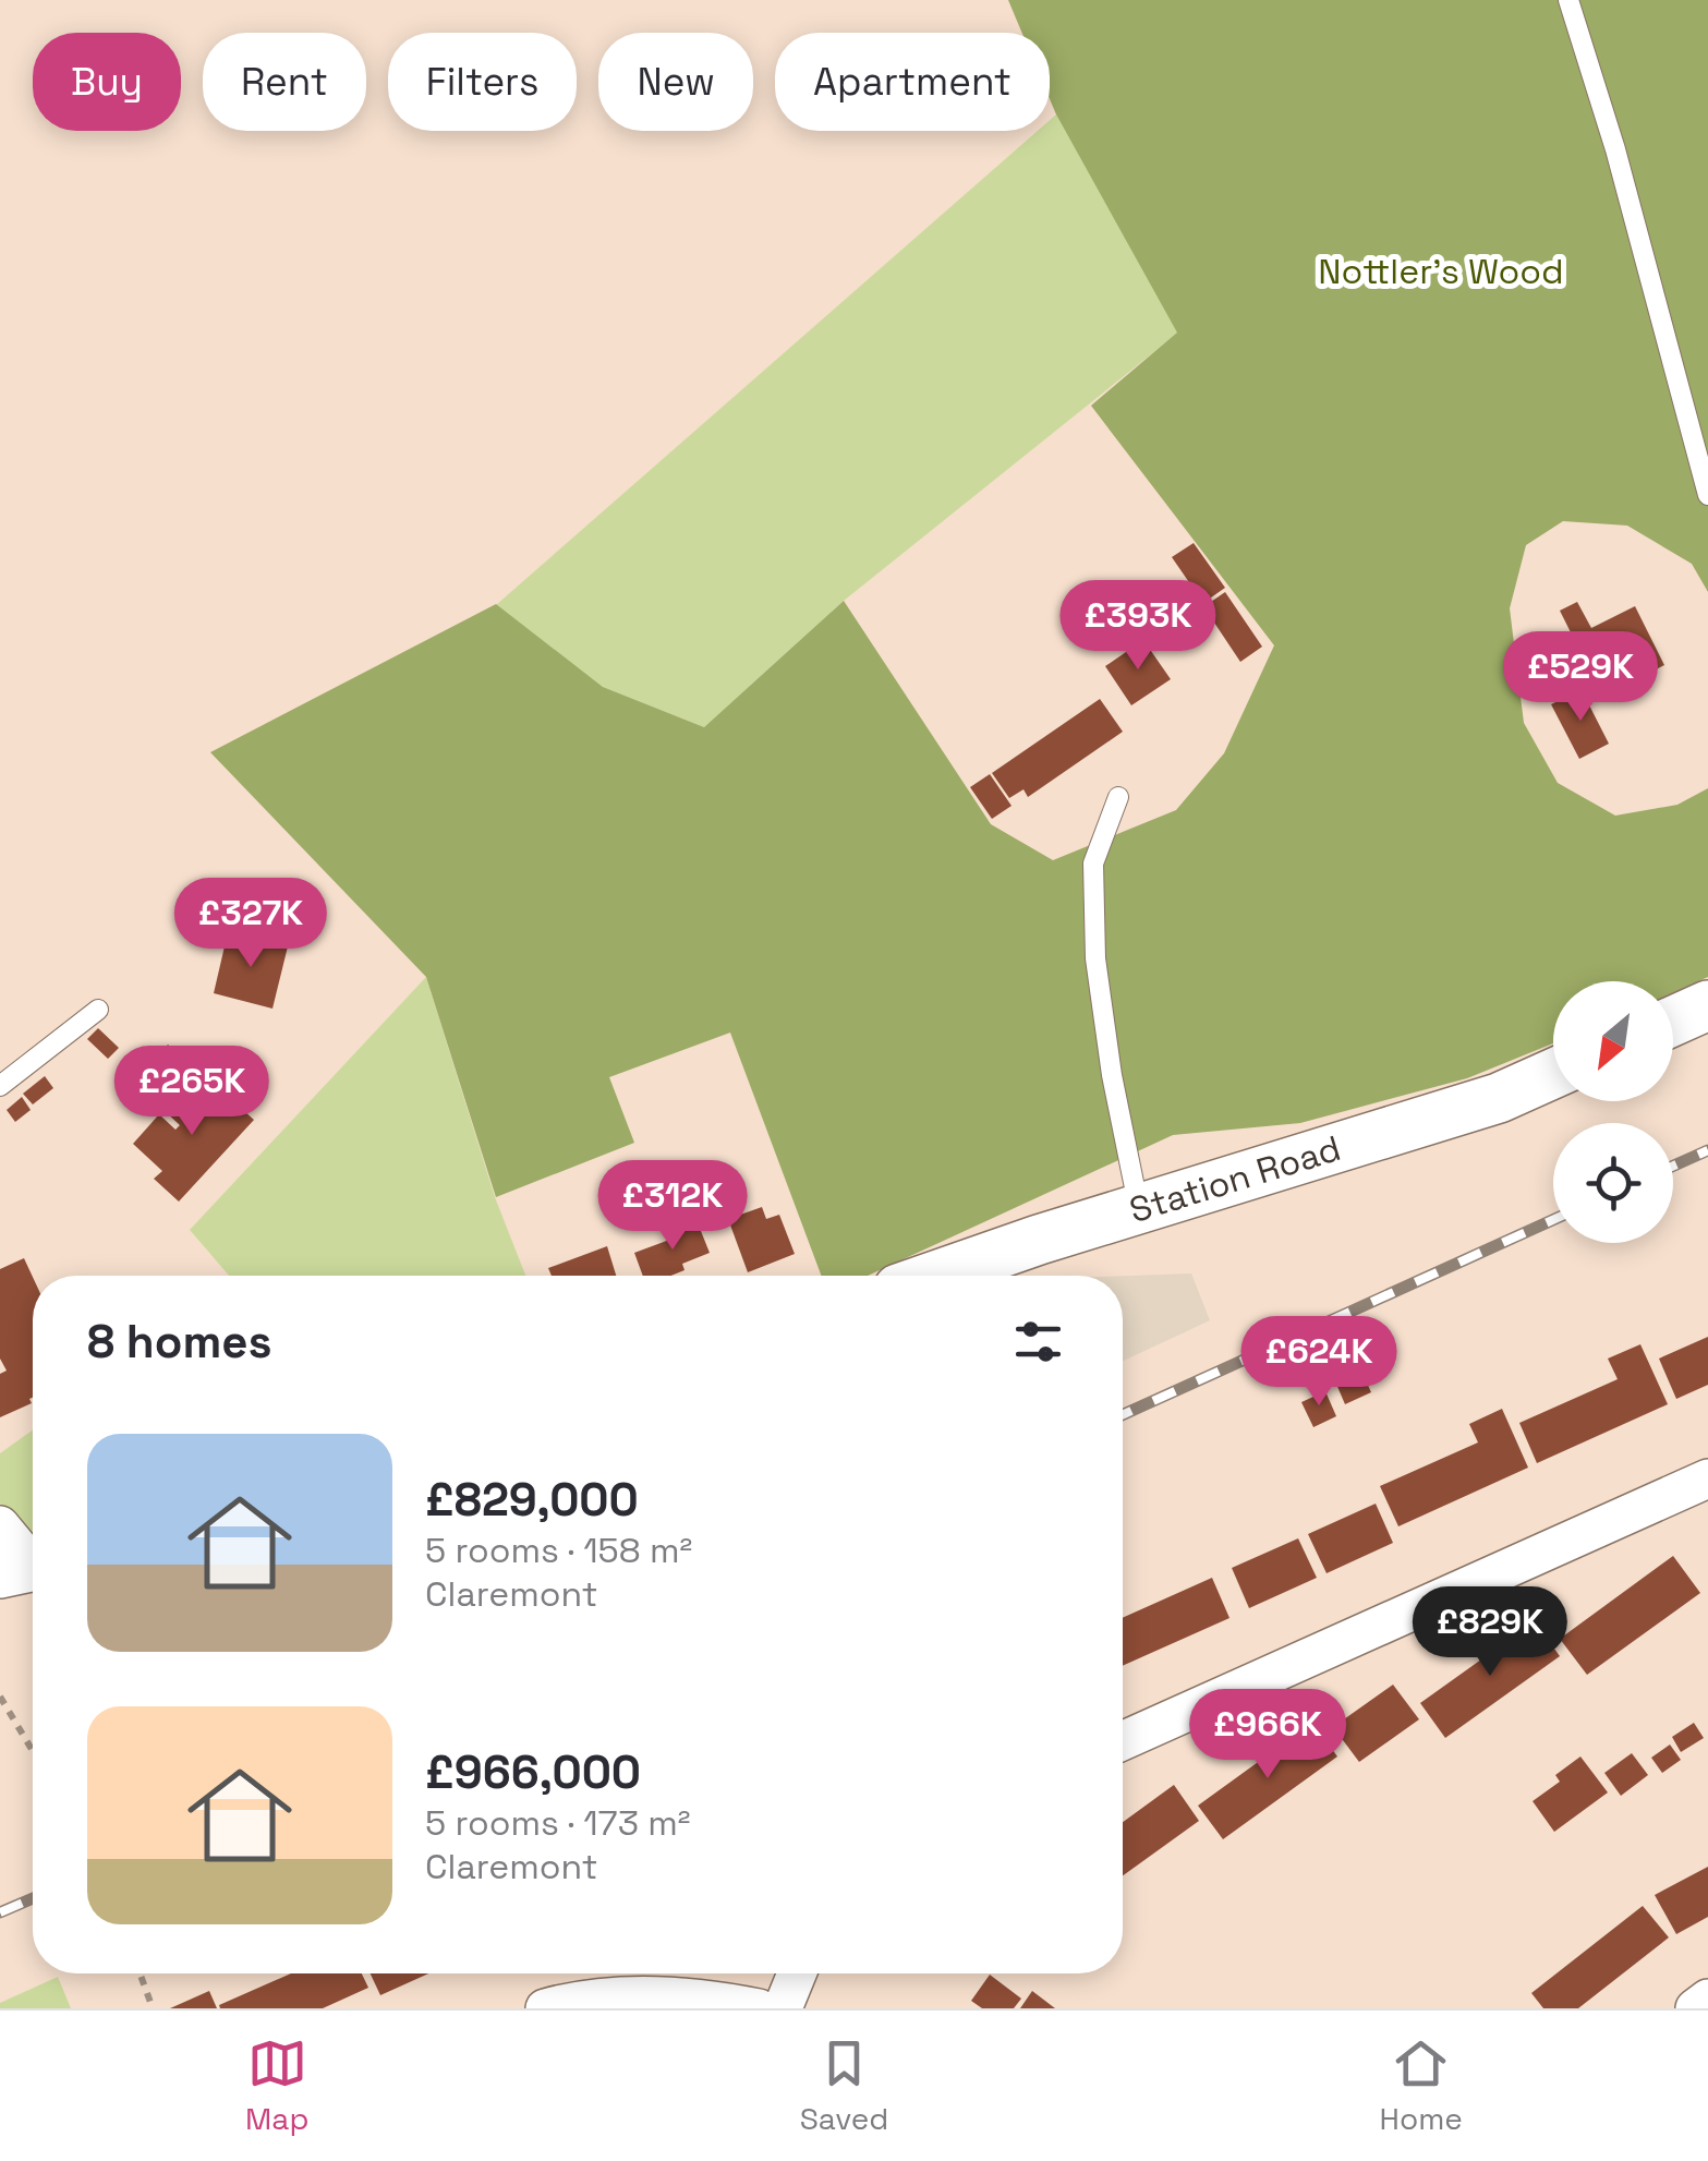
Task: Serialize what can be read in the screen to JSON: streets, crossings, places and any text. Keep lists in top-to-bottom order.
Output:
{
  "streets": {
    "street": ["Station Road"]
  },
  "parks": ["Nottler's Wood"],
  "north": "bottom left",
  "page": {
    "chip": [
      "Buy",
      "Rent",
      "Filters",
      "New",
      "Apartment"
    ],
    "price": [
      "£393K",
      "£529K",
      "£327K",
      "£265K",
      "£312K",
      "£624K",
      "£829K",
      "£966K"
    ],
    "heading": "8 homes",
    "list": [
      {
        "name": "£829,000",
        "note": "5 rooms · 158 m² · Claremont"
      },
      {
        "name": "£966,000",
        "note": "5 rooms · 173 m² · Claremont"
      }
    ],
    "tabs": ["Map", "Saved", "Home"]
  }
}
